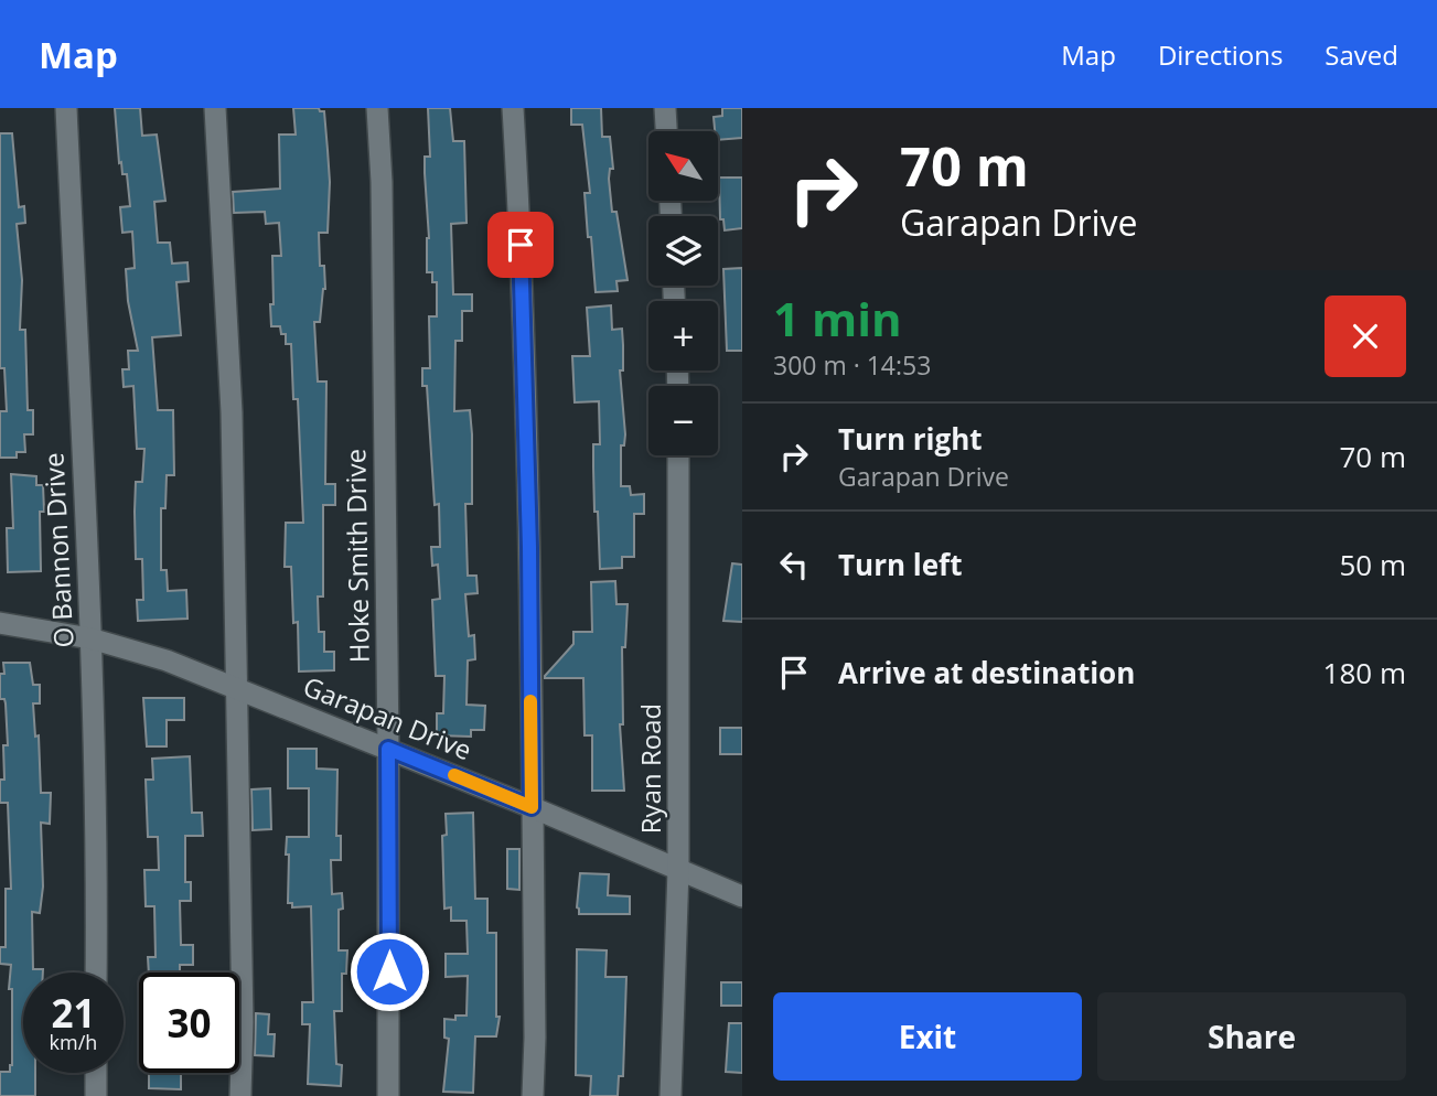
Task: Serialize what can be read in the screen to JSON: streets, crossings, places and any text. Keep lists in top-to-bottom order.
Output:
{
  "streets": {
    "street": [
      "O Bannon Drive",
      "Hoke Smith Drive",
      "Garapan Drive",
      "Ryan Road"
    ]
  },
  "crossings": [
    ["O Bannon Drive", "Garapan Drive"],
    ["Hoke Smith Drive", "Garapan Drive"],
    ["Garapan Drive", "Ryan Road"]
  ],
  "north": "top left",
  "page": {
    "header": "Map",
    "nav": ["Map", "Directions", "Saved"],
    "turn": ["70 m", "Garapan Drive"],
    "map_buttons": ["+", "−"],
    "heading": ["1 min", "300 m · 14:53"],
    "list": [
      {
        "name": "Turn right",
        "note": "Garapan Drive",
        "value": "70 m"
      },
      {
        "name": "Turn left",
        "value": "50 m"
      },
      {
        "name": "Arrive at destination",
        "value": "180 m"
      }
    ],
    "speed": "21 km/h",
    "limit": "30",
    "buttons": ["Exit", "Share"]
  }
}
